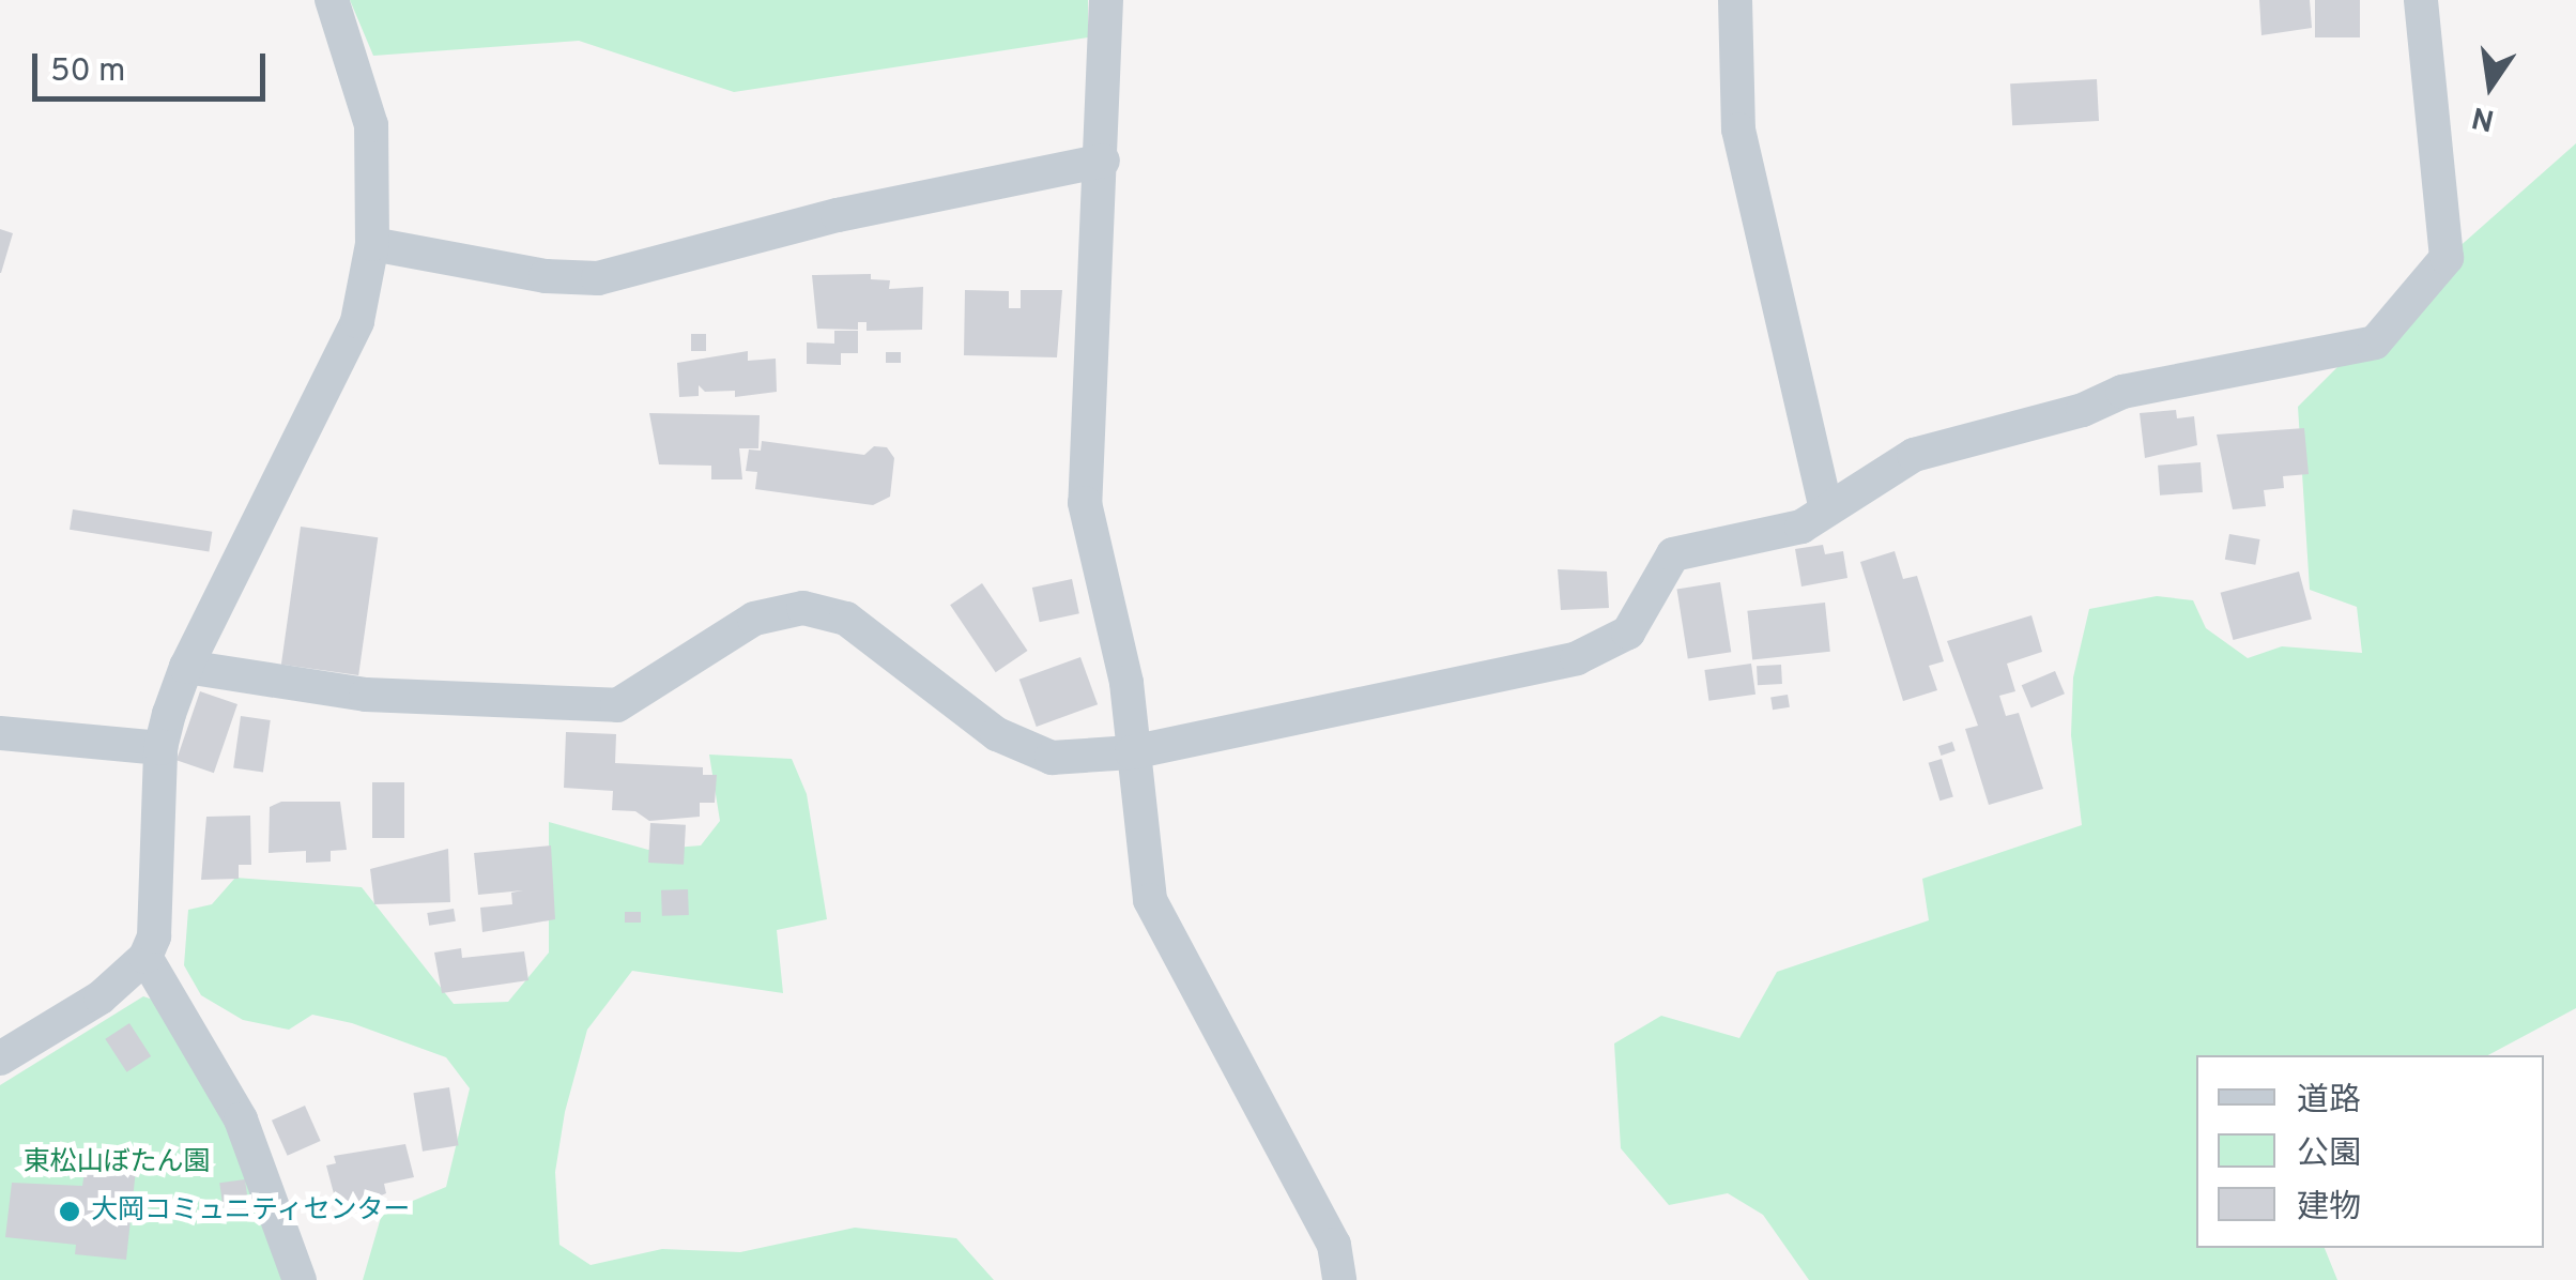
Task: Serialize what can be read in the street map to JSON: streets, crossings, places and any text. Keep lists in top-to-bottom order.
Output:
{
  "parks": ["東松山ぼたん園"],
  "places": ["大岡コミュニティセンター"],
  "legend": ["道路", "公園", "建物"],
  "scale_bar": "50 m",
  "north": "bottom"
}
